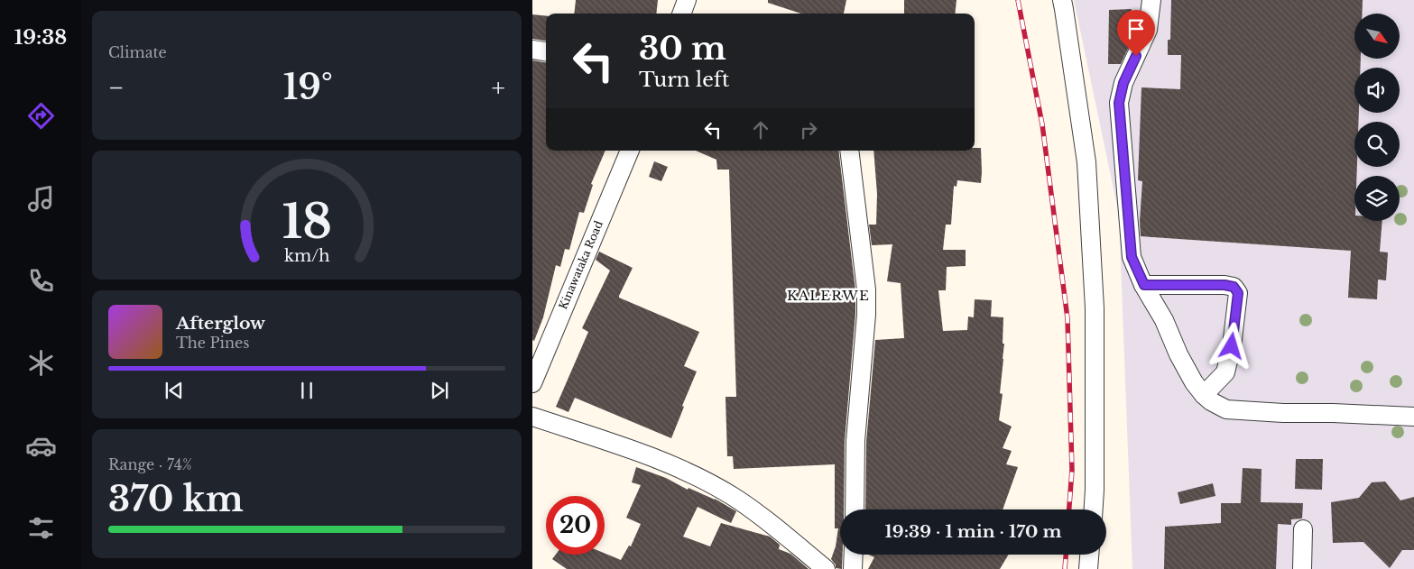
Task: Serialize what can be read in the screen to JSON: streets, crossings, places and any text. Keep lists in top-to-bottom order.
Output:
{
  "streets": {
    "street": ["Kinawataka Road"]
  },
  "districts": ["KALERWE"],
  "north": "bottom right",
  "page": {
    "tabs": "19:38",
    "tile": [
      "Climate",
      ["Range · 74%", "370 km"]
    ],
    "turn": ["30 m", "Turn left"],
    "heat": ["−", "19°", "+"],
    "song": ["Afterglow", "The Pines"],
    "limit": "20",
    "trip": "19:39 · 1 min · 170 m",
    "gauge": ["18", "km/h"]
  }
}
